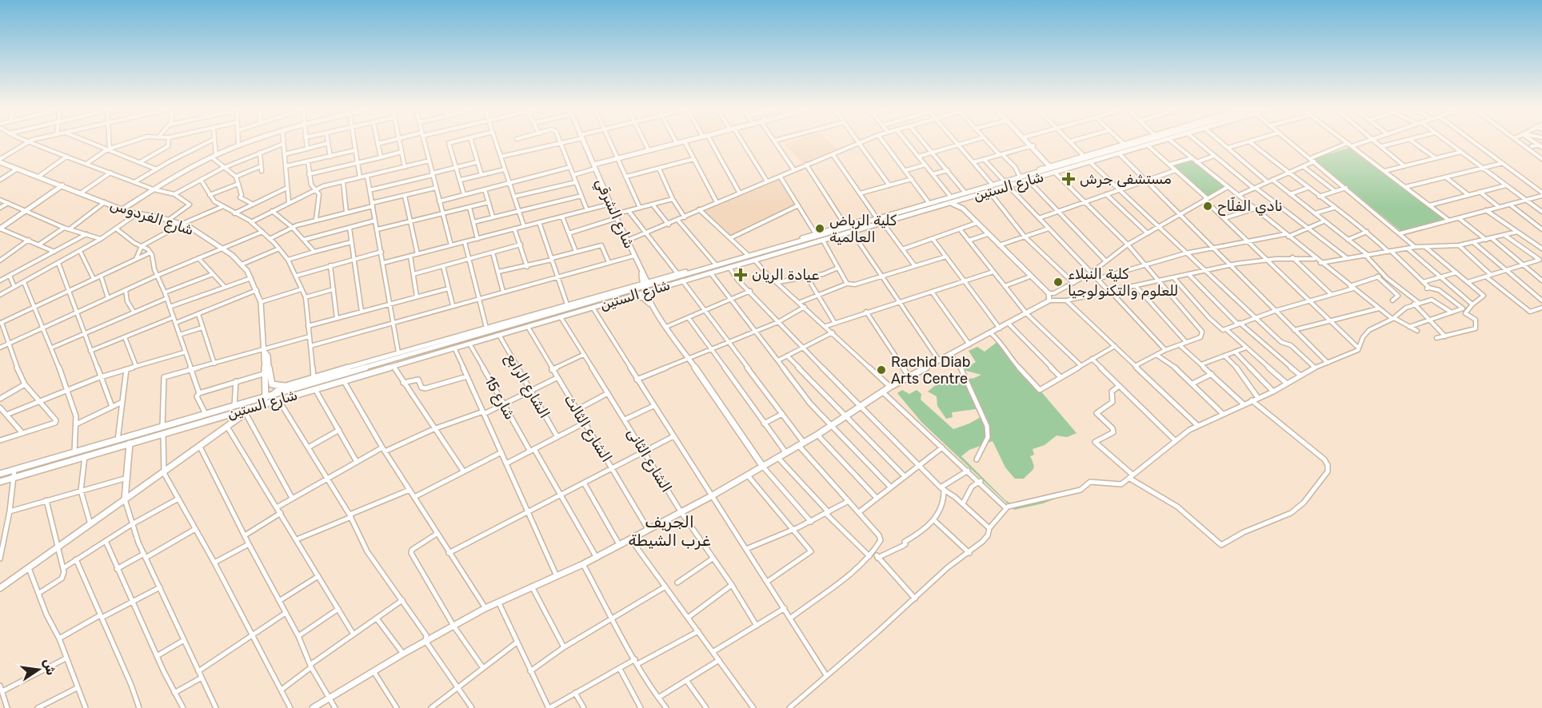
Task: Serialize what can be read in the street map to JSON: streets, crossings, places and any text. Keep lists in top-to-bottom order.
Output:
{
  "streets": {
    "street": [
      "شارع الستين",
      "شارع الشرقي",
      "شارع الفردوس",
      "الشارع الرابع",
      "شارع 15",
      "الشارع الثالث",
      "الشارع الثانى"
    ]
  },
  "crossings": [
    ["شارع الستين", "شارع الشرقي"],
    ["شارع الستين", "شارع الفردوس"],
    ["شارع الستين", "الشارع الرابع"],
    ["شارع الستين", "شارع 15"],
    ["شارع الستين", "الشارع الثالث"],
    ["شارع الستين", "الشارع الثانى"]
  ],
  "districts": ["الجريف غرب الشيطة"],
  "places": {
    "health": ["مستشفى جرش", "عيادة الريان"],
    "other": [
      "نادي الفلّاح",
      "كلية الرباض العالمية",
      "كلية النبلاء للعلوم والتكنولوجيا",
      "Rachid Diab Arts Centre"
    ]
  },
  "north": "right"
}
